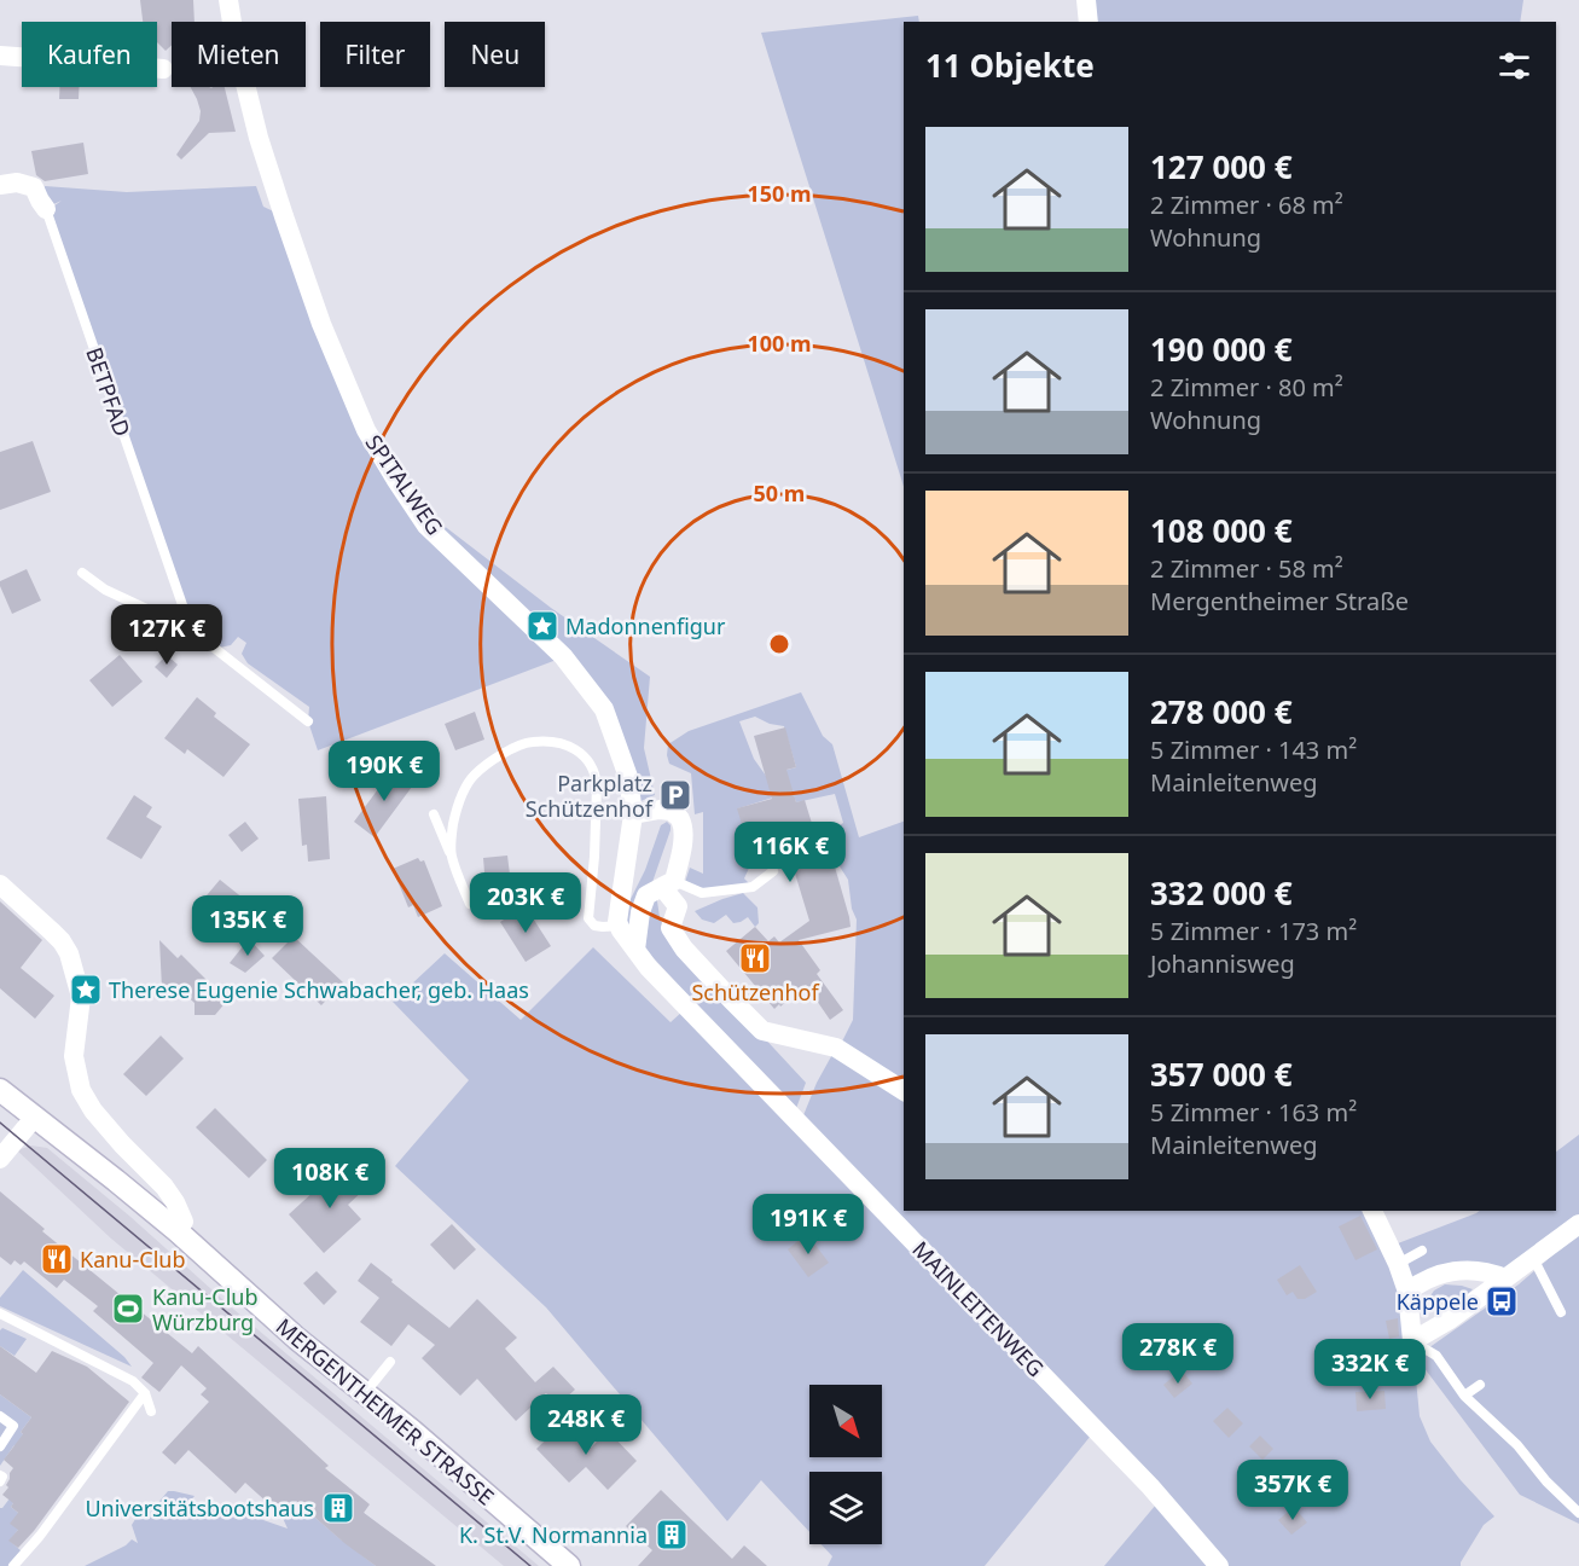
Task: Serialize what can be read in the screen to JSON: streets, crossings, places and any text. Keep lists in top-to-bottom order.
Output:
{
  "streets": {
    "main road": ["MERGENTHEIMER STRASSE"],
    "street": ["BETPFAD", "SPITALWEG", "MAINLEITENWEG"]
  },
  "crossings": [
    ["SPITALWEG", "MAINLEITENWEG"]
  ],
  "places": {
    "place": ["Madonnenfigur", "Therese Eugenie Schwabacher, geb. Haas"],
    "parking": ["Parkplatz Schützenhof"],
    "restaurant": ["Schützenhof", "Kanu-Club"],
    "bus stop": ["Käppele"],
    "sports": ["Kanu-Club Würzburg"],
    "building": ["Universitätsbootshaus", "K. St.V. Normannia"]
  },
  "north": "bottom right",
  "page": {
    "chip": [
      "Kaufen",
      "Mieten",
      "Filter",
      "Neu"
    ],
    "heading": "11 Objekte",
    "list": [
      {
        "name": "127 000 €",
        "note": "2 Zimmer · 68 m² · Wohnung"
      },
      {
        "name": "190 000 €",
        "note": "2 Zimmer · 80 m² · Wohnung"
      },
      {
        "name": "108 000 €",
        "note": "2 Zimmer · 58 m² · Mergentheimer Straße"
      },
      {
        "name": "278 000 €",
        "note": "5 Zimmer · 143 m² · Mainleitenweg"
      },
      {
        "name": "332 000 €",
        "note": "5 Zimmer · 173 m² · Johannisweg"
      },
      {
        "name": "357 000 €",
        "note": "5 Zimmer · 163 m² · Mainleitenweg"
      }
    ],
    "price": [
      "127K €",
      "190K €",
      "116K €",
      "203K €",
      "135K €",
      "108K €",
      "191K €",
      "278K €",
      "332K €",
      "248K €",
      "357K €"
    ]
  },
  "rings": ["150 m", "100 m", "50 m"]
}
